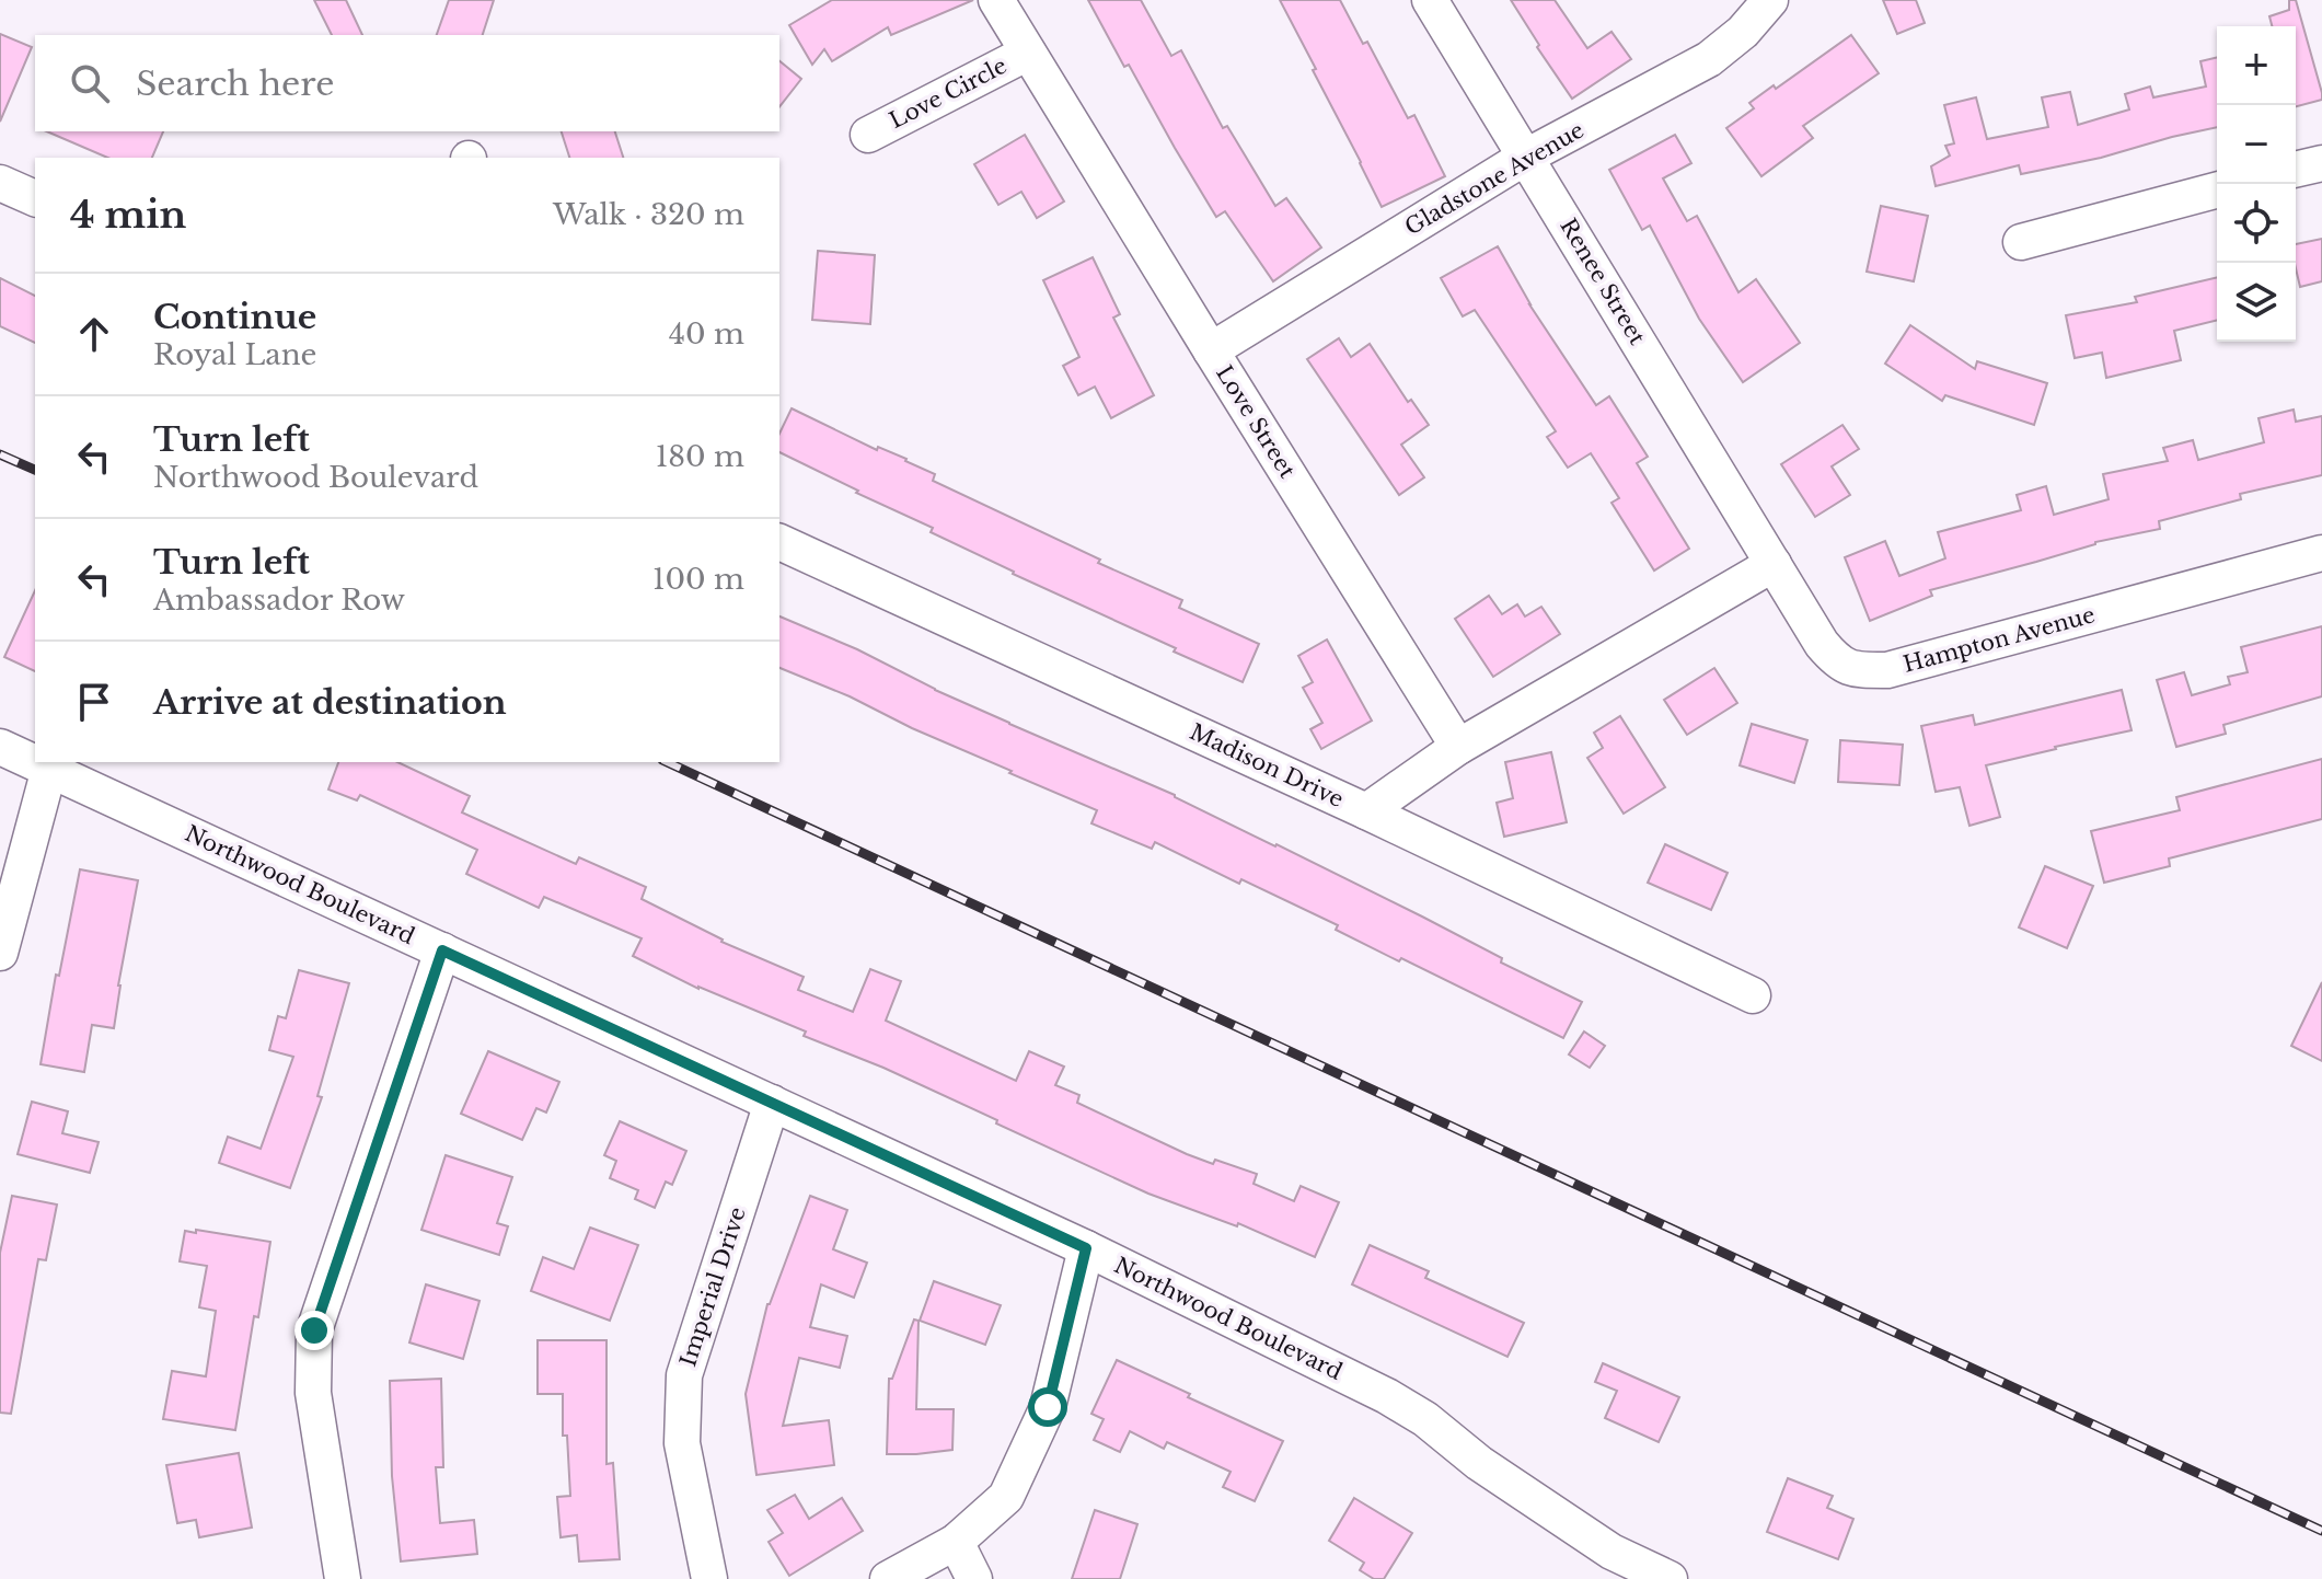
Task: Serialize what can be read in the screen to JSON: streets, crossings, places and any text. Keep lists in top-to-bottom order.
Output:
{
  "streets": {
    "street": [
      "Love Circle",
      "Gladstone Avenue",
      "Renee Street",
      "Love Street",
      "Hampton Avenue",
      "Madison Drive",
      "Northwood Boulevard",
      "Imperial Drive"
    ]
  },
  "crossings": [
    ["Love Circle", "Love Street"],
    ["Gladstone Avenue", "Renee Street"],
    ["Gladstone Avenue", "Love Street"],
    ["Renee Street", "Hampton Avenue"],
    ["Northwood Boulevard", "Imperial Drive"]
  ],
  "page": {
    "map_buttons": ["+", "−"],
    "search": "Search here",
    "heading": ["4 min", "Walk · 320 m"],
    "list": [
      ["Continue", "Royal Lane", "40 m"],
      ["Turn left", "Northwood Boulevard", "180 m"],
      ["Turn left", "Ambassador Row", "100 m"],
      "Arrive at destination"
    ]
  }
}
